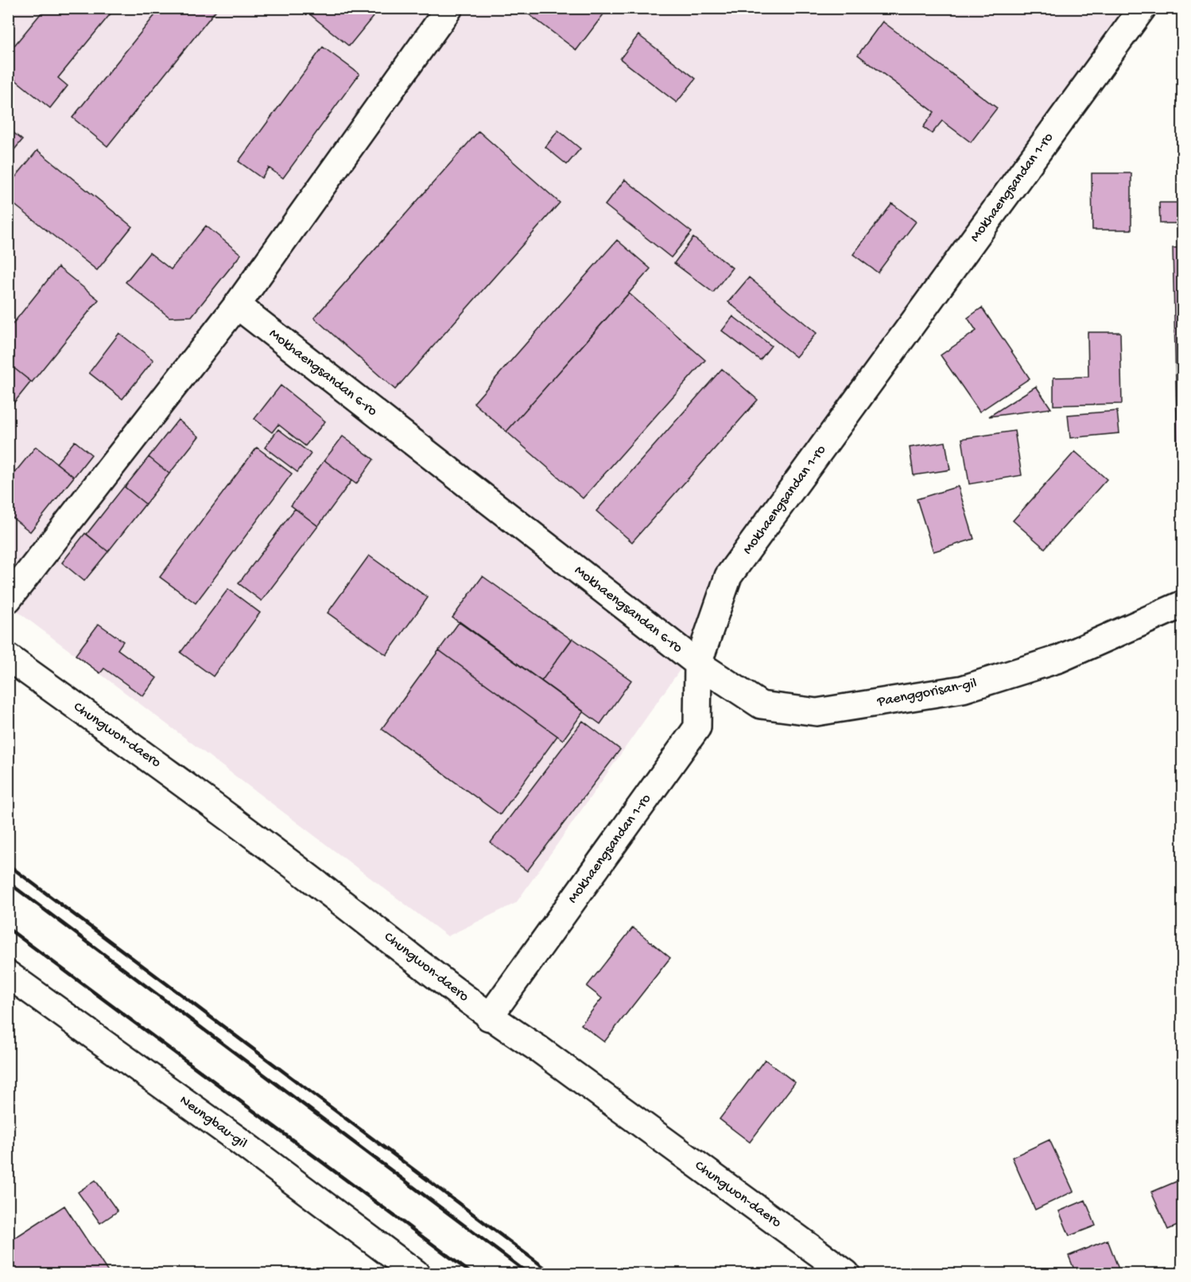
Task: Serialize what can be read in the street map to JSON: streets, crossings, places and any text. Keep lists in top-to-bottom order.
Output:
{
  "streets": {
    "street": [
      "Mokhaengsandan 1-ro",
      "Mokhaengsandan 6-ro",
      "Paenggorisan-gil",
      "Chungwon-daero",
      "Neungbau-gil"
    ]
  },
  "crossings": [
    ["Mokhaengsandan 1-ro", "Mokhaengsandan 6-ro"],
    ["Mokhaengsandan 1-ro", "Paenggorisan-gil"],
    ["Mokhaengsandan 1-ro", "Chungwon-daero"],
    ["Mokhaengsandan 6-ro", "Paenggorisan-gil"]
  ]
}
